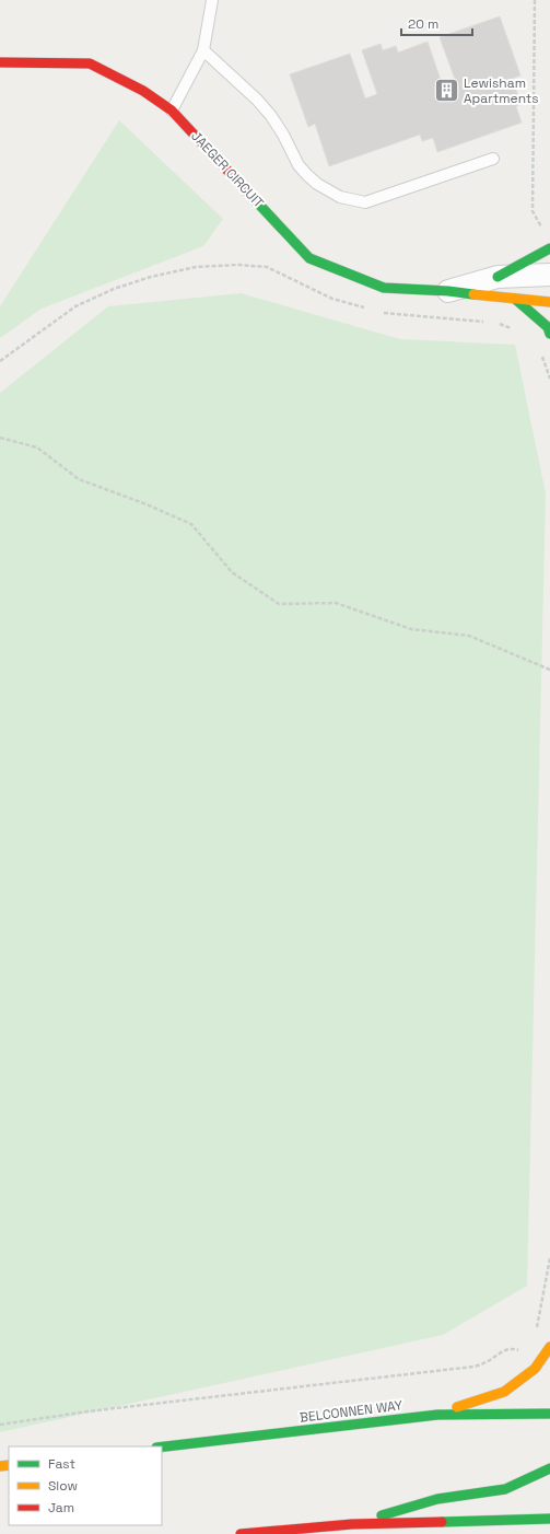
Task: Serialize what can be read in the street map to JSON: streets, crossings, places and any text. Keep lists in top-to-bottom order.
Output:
{
  "streets": {
    "main road": ["JAEGER CIRCUIT", "BELCONNEN WAY"]
  },
  "places": {
    "building": ["Lewisham Apartments"]
  },
  "legend": ["Fast", "Slow", "Jam"],
  "scale_bar": "20 m"
}
